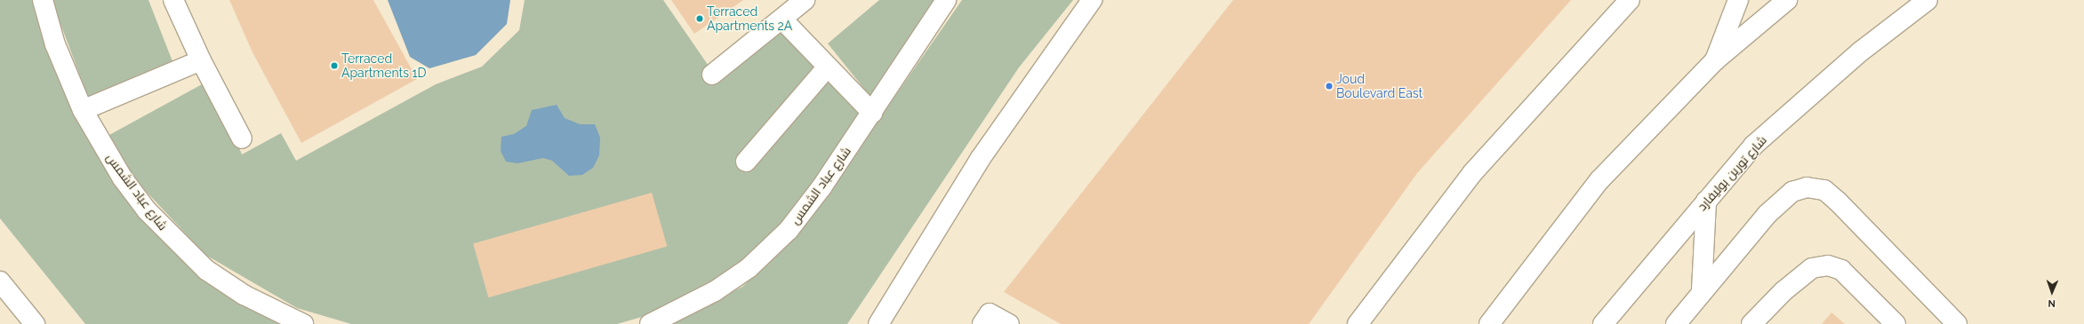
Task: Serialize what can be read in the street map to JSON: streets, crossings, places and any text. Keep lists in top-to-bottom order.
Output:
{
  "streets": {
    "street": ["شارع تورين بوليفارد", "شارع عباد الشمس"]
  },
  "places": ["Terraced Apartments 2A", "Terraced Apartments 1D", "Joud Boulevard East"],
  "north": "bottom"
}
